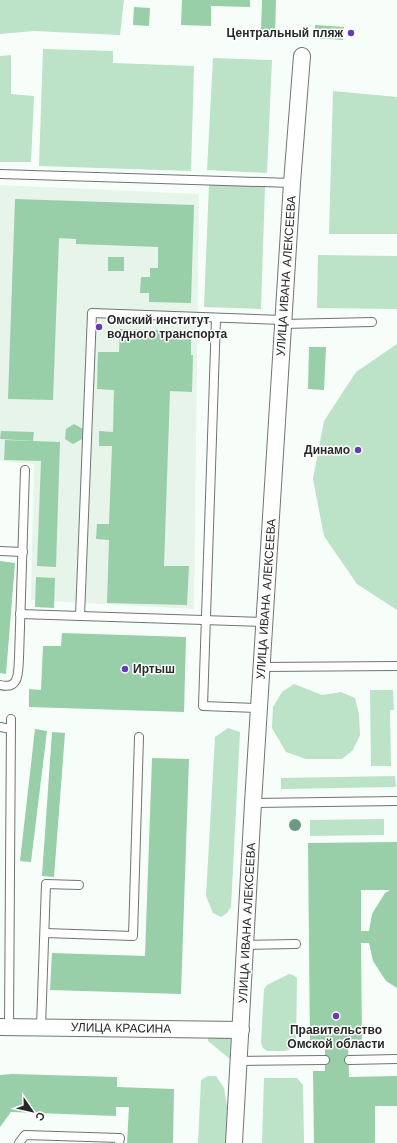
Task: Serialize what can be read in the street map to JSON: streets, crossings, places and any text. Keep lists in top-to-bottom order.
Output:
{
  "streets": {
    "street": ["УЛИЦА ИВАНА АЛЕКСЕЕВА", "УЛИЦА КРАСИНА"]
  },
  "crossings": [
    ["УЛИЦА ИВАНА АЛЕКСЕЕВА", "УЛИЦА КРАСИНА"]
  ],
  "places": [
    "Центральный пляж",
    "Омский институт водного транспорта",
    "Динамо",
    "Иртыш",
    "Правительство Омской области"
  ],
  "north": "bottom right"
}
